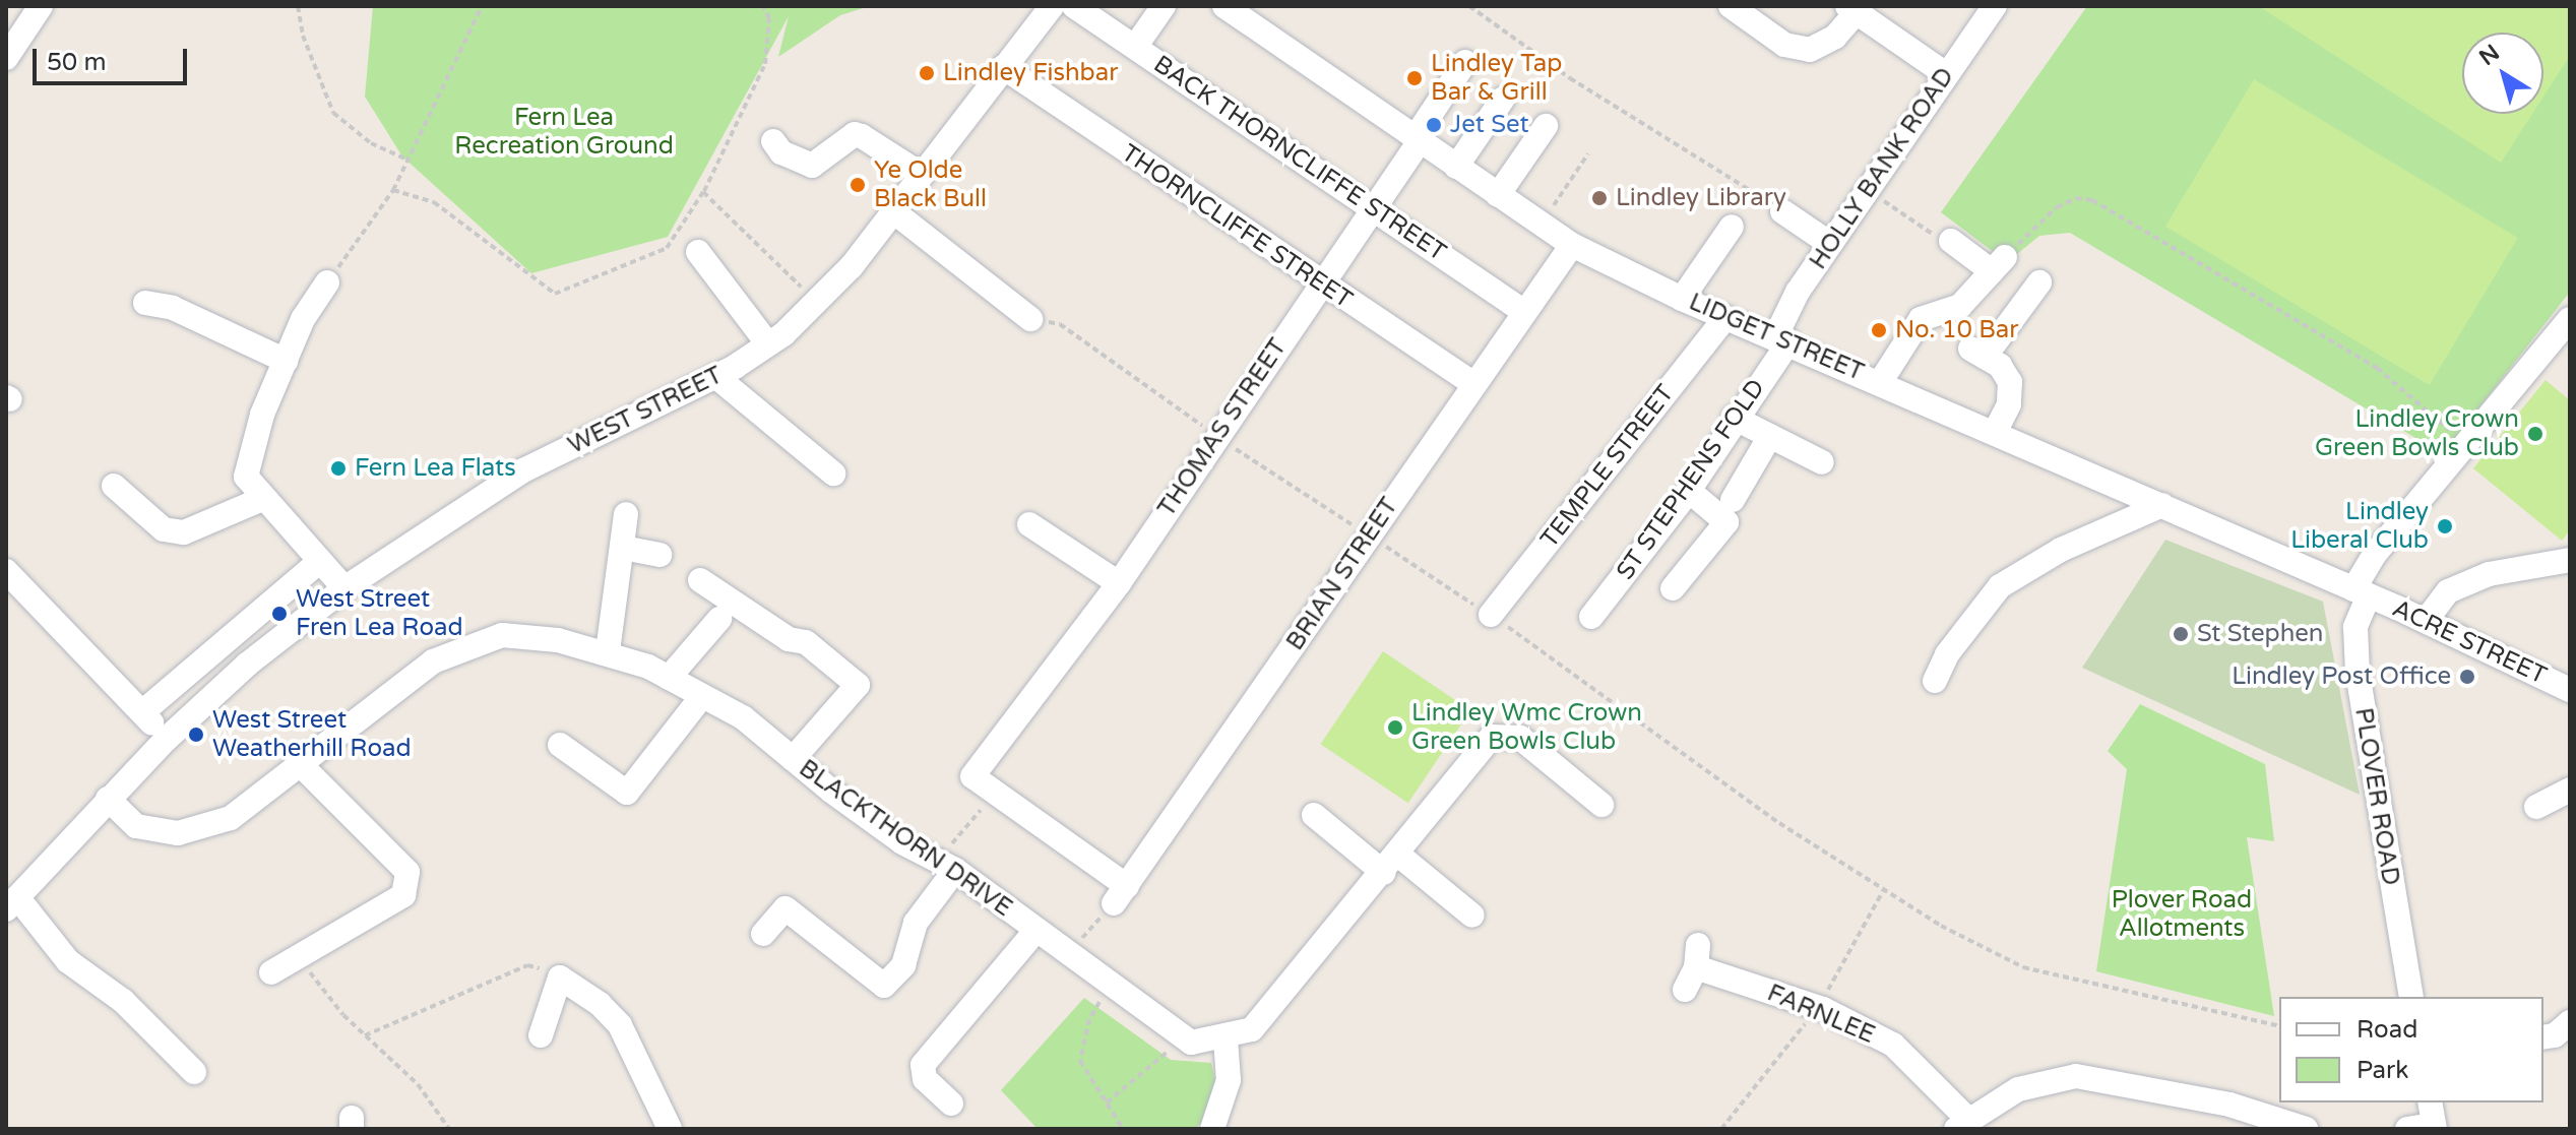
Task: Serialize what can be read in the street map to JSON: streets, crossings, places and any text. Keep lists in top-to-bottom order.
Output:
{
  "streets": {
    "street": [
      "BACK THORNCLIFFE STREET",
      "HOLLY BANK ROAD",
      "THORNCLIFFE STREET",
      "LIDGET STREET",
      "WEST STREET",
      "THOMAS STREET",
      "TEMPLE STREET",
      "ST STEPHENS FOLD",
      "BRIAN STREET",
      "ACRE STREET",
      "PLOVER ROAD",
      "BLACKTHORN DRIVE",
      "FARNLEE"
    ]
  },
  "crossings": [
    ["BACK THORNCLIFFE STREET", "THOMAS STREET"],
    ["BACK THORNCLIFFE STREET", "BRIAN STREET"],
    ["HOLLY BANK ROAD", "LIDGET STREET"],
    ["HOLLY BANK ROAD", "ST STEPHENS FOLD"],
    ["THORNCLIFFE STREET", "WEST STREET"],
    ["THORNCLIFFE STREET", "THOMAS STREET"],
    ["THORNCLIFFE STREET", "BRIAN STREET"],
    ["LIDGET STREET", "THOMAS STREET"],
    ["LIDGET STREET", "TEMPLE STREET"],
    ["LIDGET STREET", "ST STEPHENS FOLD"],
    ["LIDGET STREET", "BRIAN STREET"],
    ["LIDGET STREET", "ACRE STREET"],
    ["LIDGET STREET", "PLOVER ROAD"],
    ["WEST STREET", "BLACKTHORN DRIVE"],
    ["ACRE STREET", "PLOVER ROAD"]
  ],
  "parks": ["Fern Lea Recreation Ground", "Plover Road Allotments"],
  "places": [
    "Lindley Fishbar",
    "Lindley Tap Bar & Grill",
    "Jet Set",
    "Ye Olde Black Bull",
    "Lindley Library",
    "No. 10 Bar",
    "Lindley Crown Green Bowls Club",
    "Fern Lea Flats",
    "Lindley Liberal Club",
    "West Street Fren Lea Road",
    "St Stephen",
    "Lindley Post Office",
    "Lindley Wmc Crown Green Bowls Club",
    "West Street Weatherhill Road"
  ],
  "legend": ["Road", "Park"],
  "scale_bar": "50 m",
  "north": "top left"
}
